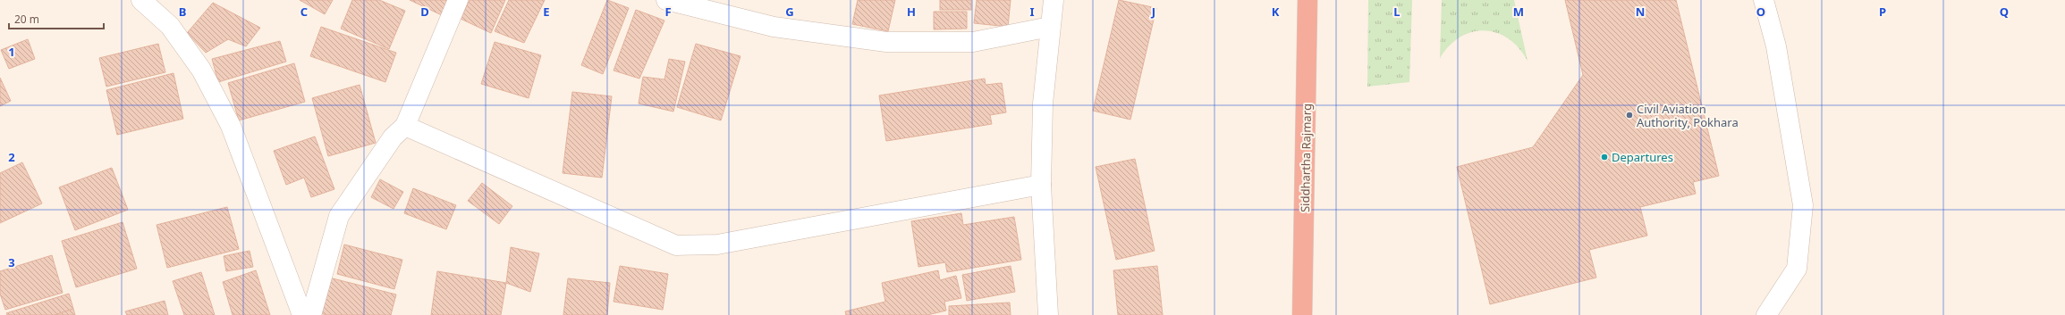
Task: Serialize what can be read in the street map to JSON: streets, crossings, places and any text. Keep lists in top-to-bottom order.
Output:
{
  "streets": {
    "highway": ["Siddhartha Rajmarg"]
  },
  "places": ["Civil Aviation Authority, Pokhara", "Departures"],
  "scale_bar": "20 m",
  "grid": {
    "columns": [
      "B",
      "C",
      "D",
      "E",
      "F",
      "G",
      "H",
      "I",
      "J",
      "K",
      "L",
      "M",
      "N",
      "O",
      "P",
      "Q"
    ],
    "rows": ["1", "2", "3"]
  }
}
